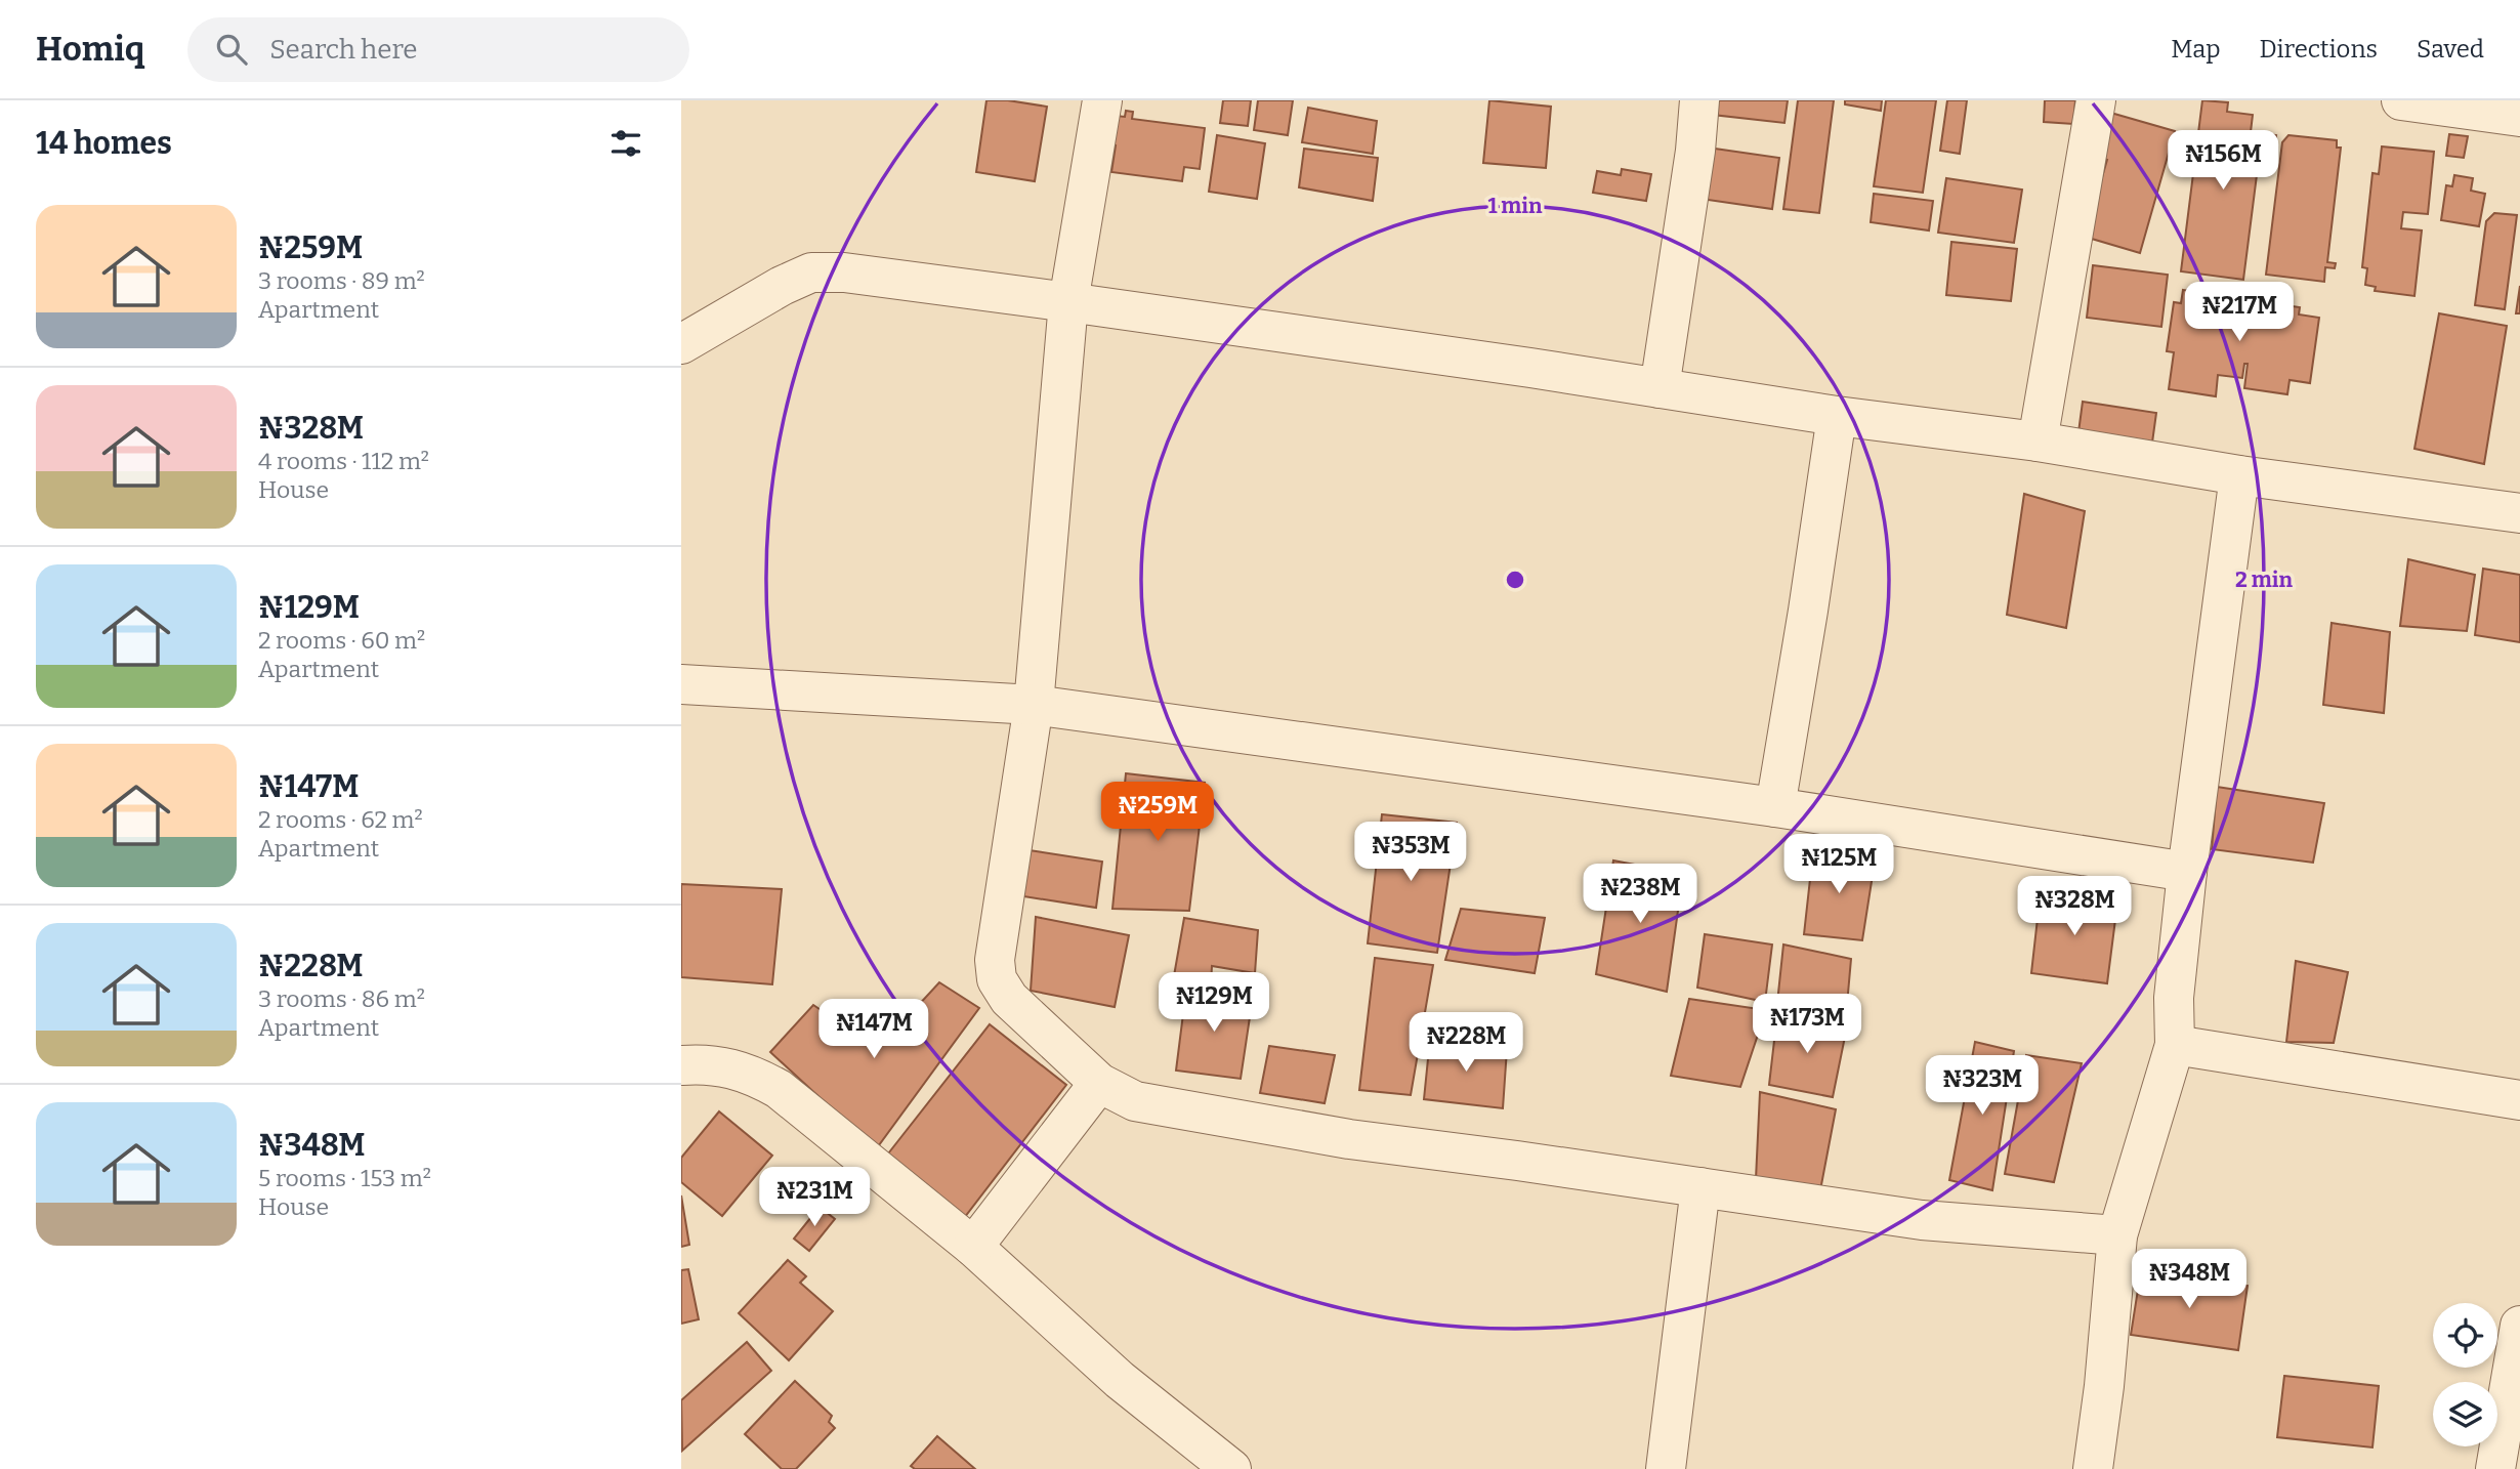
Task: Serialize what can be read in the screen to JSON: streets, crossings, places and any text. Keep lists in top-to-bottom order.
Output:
{
  "page": {
    "header": "Homiq",
    "search": "Search here",
    "nav": ["Map", "Directions", "Saved"],
    "heading": "14 homes",
    "price": [
      "₦156M",
      "₦217M",
      "₦259M",
      "₦353M",
      "₦125M",
      "₦238M",
      "₦328M",
      "₦129M",
      "₦173M",
      "₦147M",
      "₦228M",
      "₦323M",
      "₦231M",
      "₦348M"
    ],
    "list": [
      {
        "name": "₦259M",
        "note": "3 rooms · 89 m² · Apartment"
      },
      {
        "name": "₦328M",
        "note": "4 rooms · 112 m² · House"
      },
      {
        "name": "₦129M",
        "note": "2 rooms · 60 m² · Apartment"
      },
      {
        "name": "₦147M",
        "note": "2 rooms · 62 m² · Apartment"
      },
      {
        "name": "₦228M",
        "note": "3 rooms · 86 m² · Apartment"
      },
      {
        "name": "₦348M",
        "note": "5 rooms · 153 m² · House"
      }
    ]
  },
  "rings": ["1 min", "2 min"]
}
